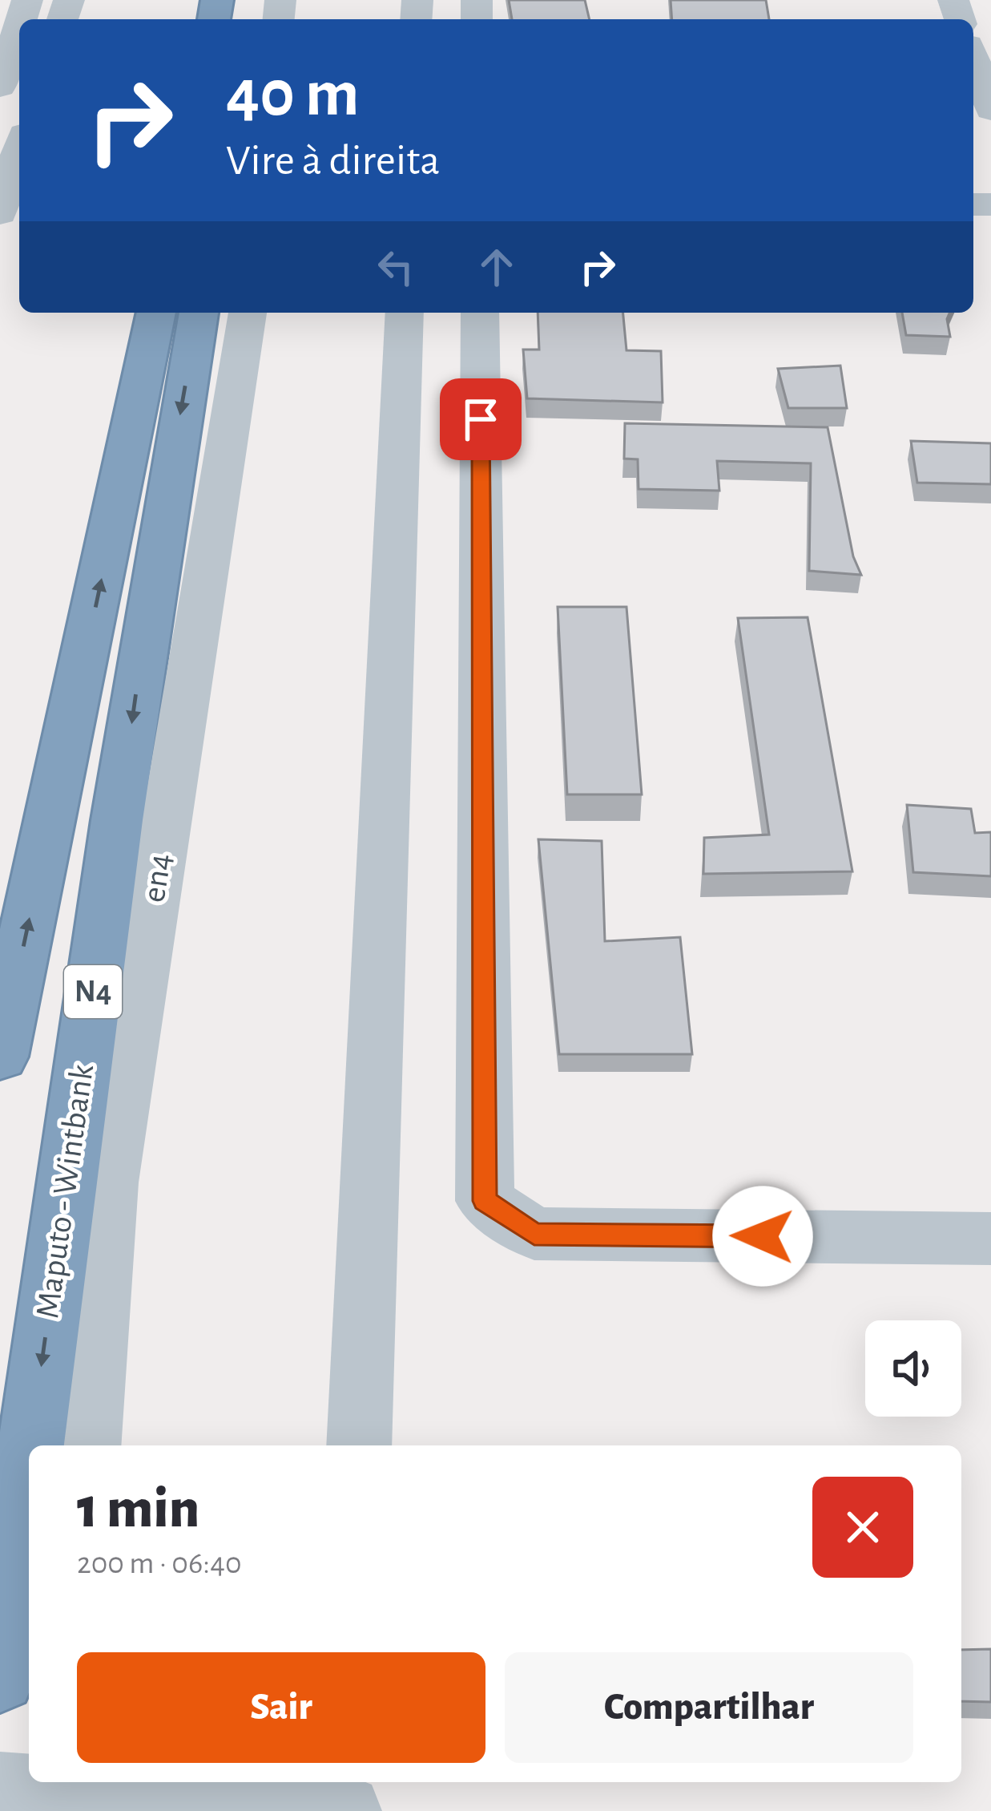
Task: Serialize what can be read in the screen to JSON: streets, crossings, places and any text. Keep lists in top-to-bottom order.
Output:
{
  "streets": {
    "highway": ["N4", "Maputo - Wintbank"],
    "street": ["en4"]
  },
  "page": {
    "turn": ["40 m", "Vire à direita"],
    "heading": ["1 min", "200 m · 06:40"],
    "buttons": ["Sair", "Compartilhar"]
  }
}
